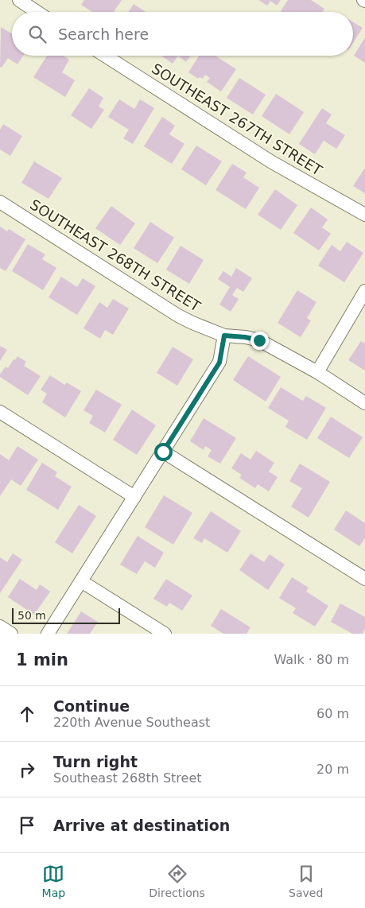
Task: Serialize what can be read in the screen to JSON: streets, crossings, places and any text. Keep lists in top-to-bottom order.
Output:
{
  "streets": {
    "street": ["SOUTHEAST 267TH STREET", "SOUTHEAST 268TH STREET"]
  },
  "scale_bar": "50 m",
  "page": {
    "search": "Search here",
    "scale": "50 m",
    "heading": ["1 min", "Walk · 80 m"],
    "list": [
      ["Continue", "220th Avenue Southeast", "60 m"],
      ["Turn right", "Southeast 268th Street", "20 m"],
      "Arrive at destination"
    ],
    "nav": ["Map", "Directions", "Saved"]
  }
}
